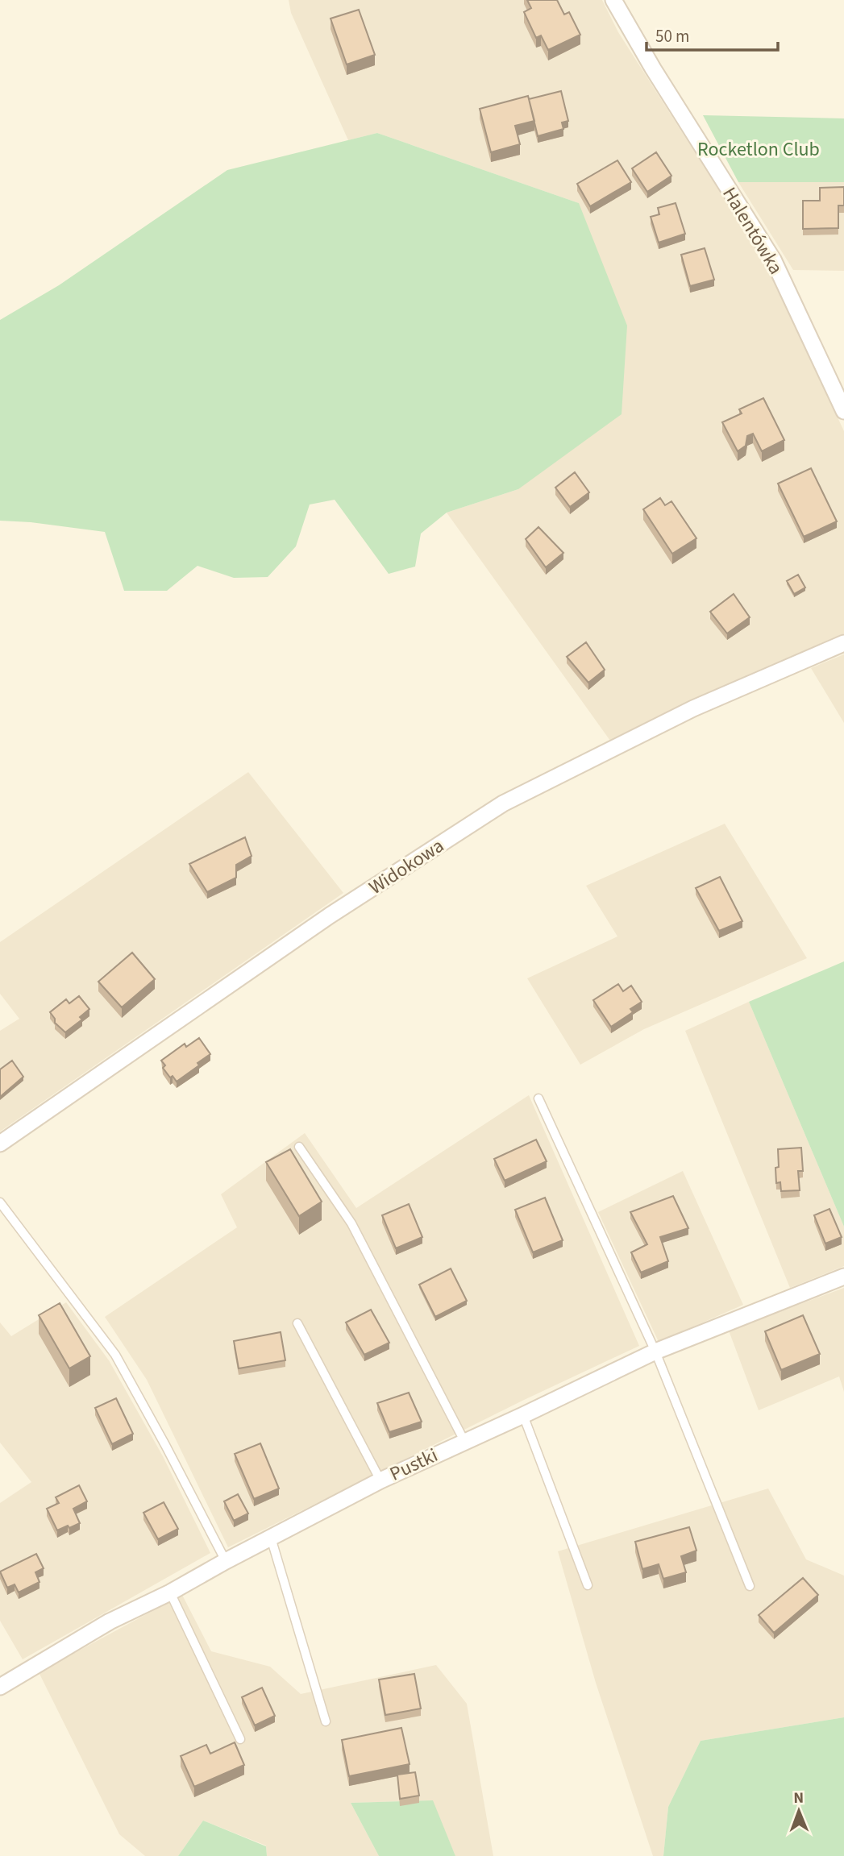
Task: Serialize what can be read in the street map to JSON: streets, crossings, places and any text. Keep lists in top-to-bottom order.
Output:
{
  "streets": {
    "street": ["Halentówka", "Widokowa", "Pustki"]
  },
  "parks": ["Rocketlon Club"],
  "scale_bar": "50 m",
  "north": "top"
}
